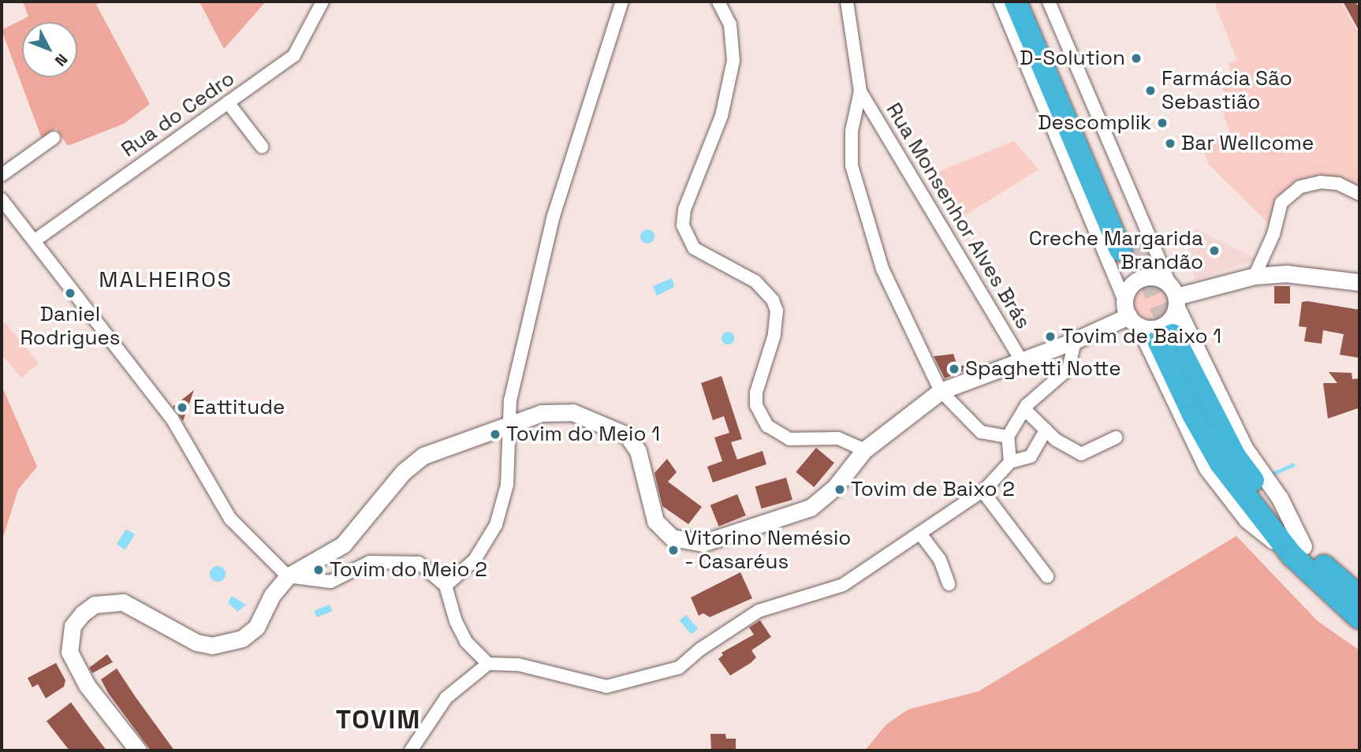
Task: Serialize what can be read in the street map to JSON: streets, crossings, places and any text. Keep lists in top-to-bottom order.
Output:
{
  "streets": {
    "street": ["Rua do Cedro", "Rua Monsenhor Alves Brás"]
  },
  "districts": ["MALHEIROS", "TOVIM"],
  "places": [
    "D-Solution",
    "Farmácia São Sebastião",
    "Descomplik",
    "Bar Wellcome",
    "Creche Margarida Brandão",
    "Daniel Rodrigues",
    "Tovim de Baixo 1",
    "Spaghetti Notte",
    "Eattitude",
    "Tovim do Meio 1",
    "Tovim de Baixo 2",
    "Vitorino Nemésio - Casaréus",
    "Tovim do Meio 2"
  ],
  "north": "bottom right"
}
